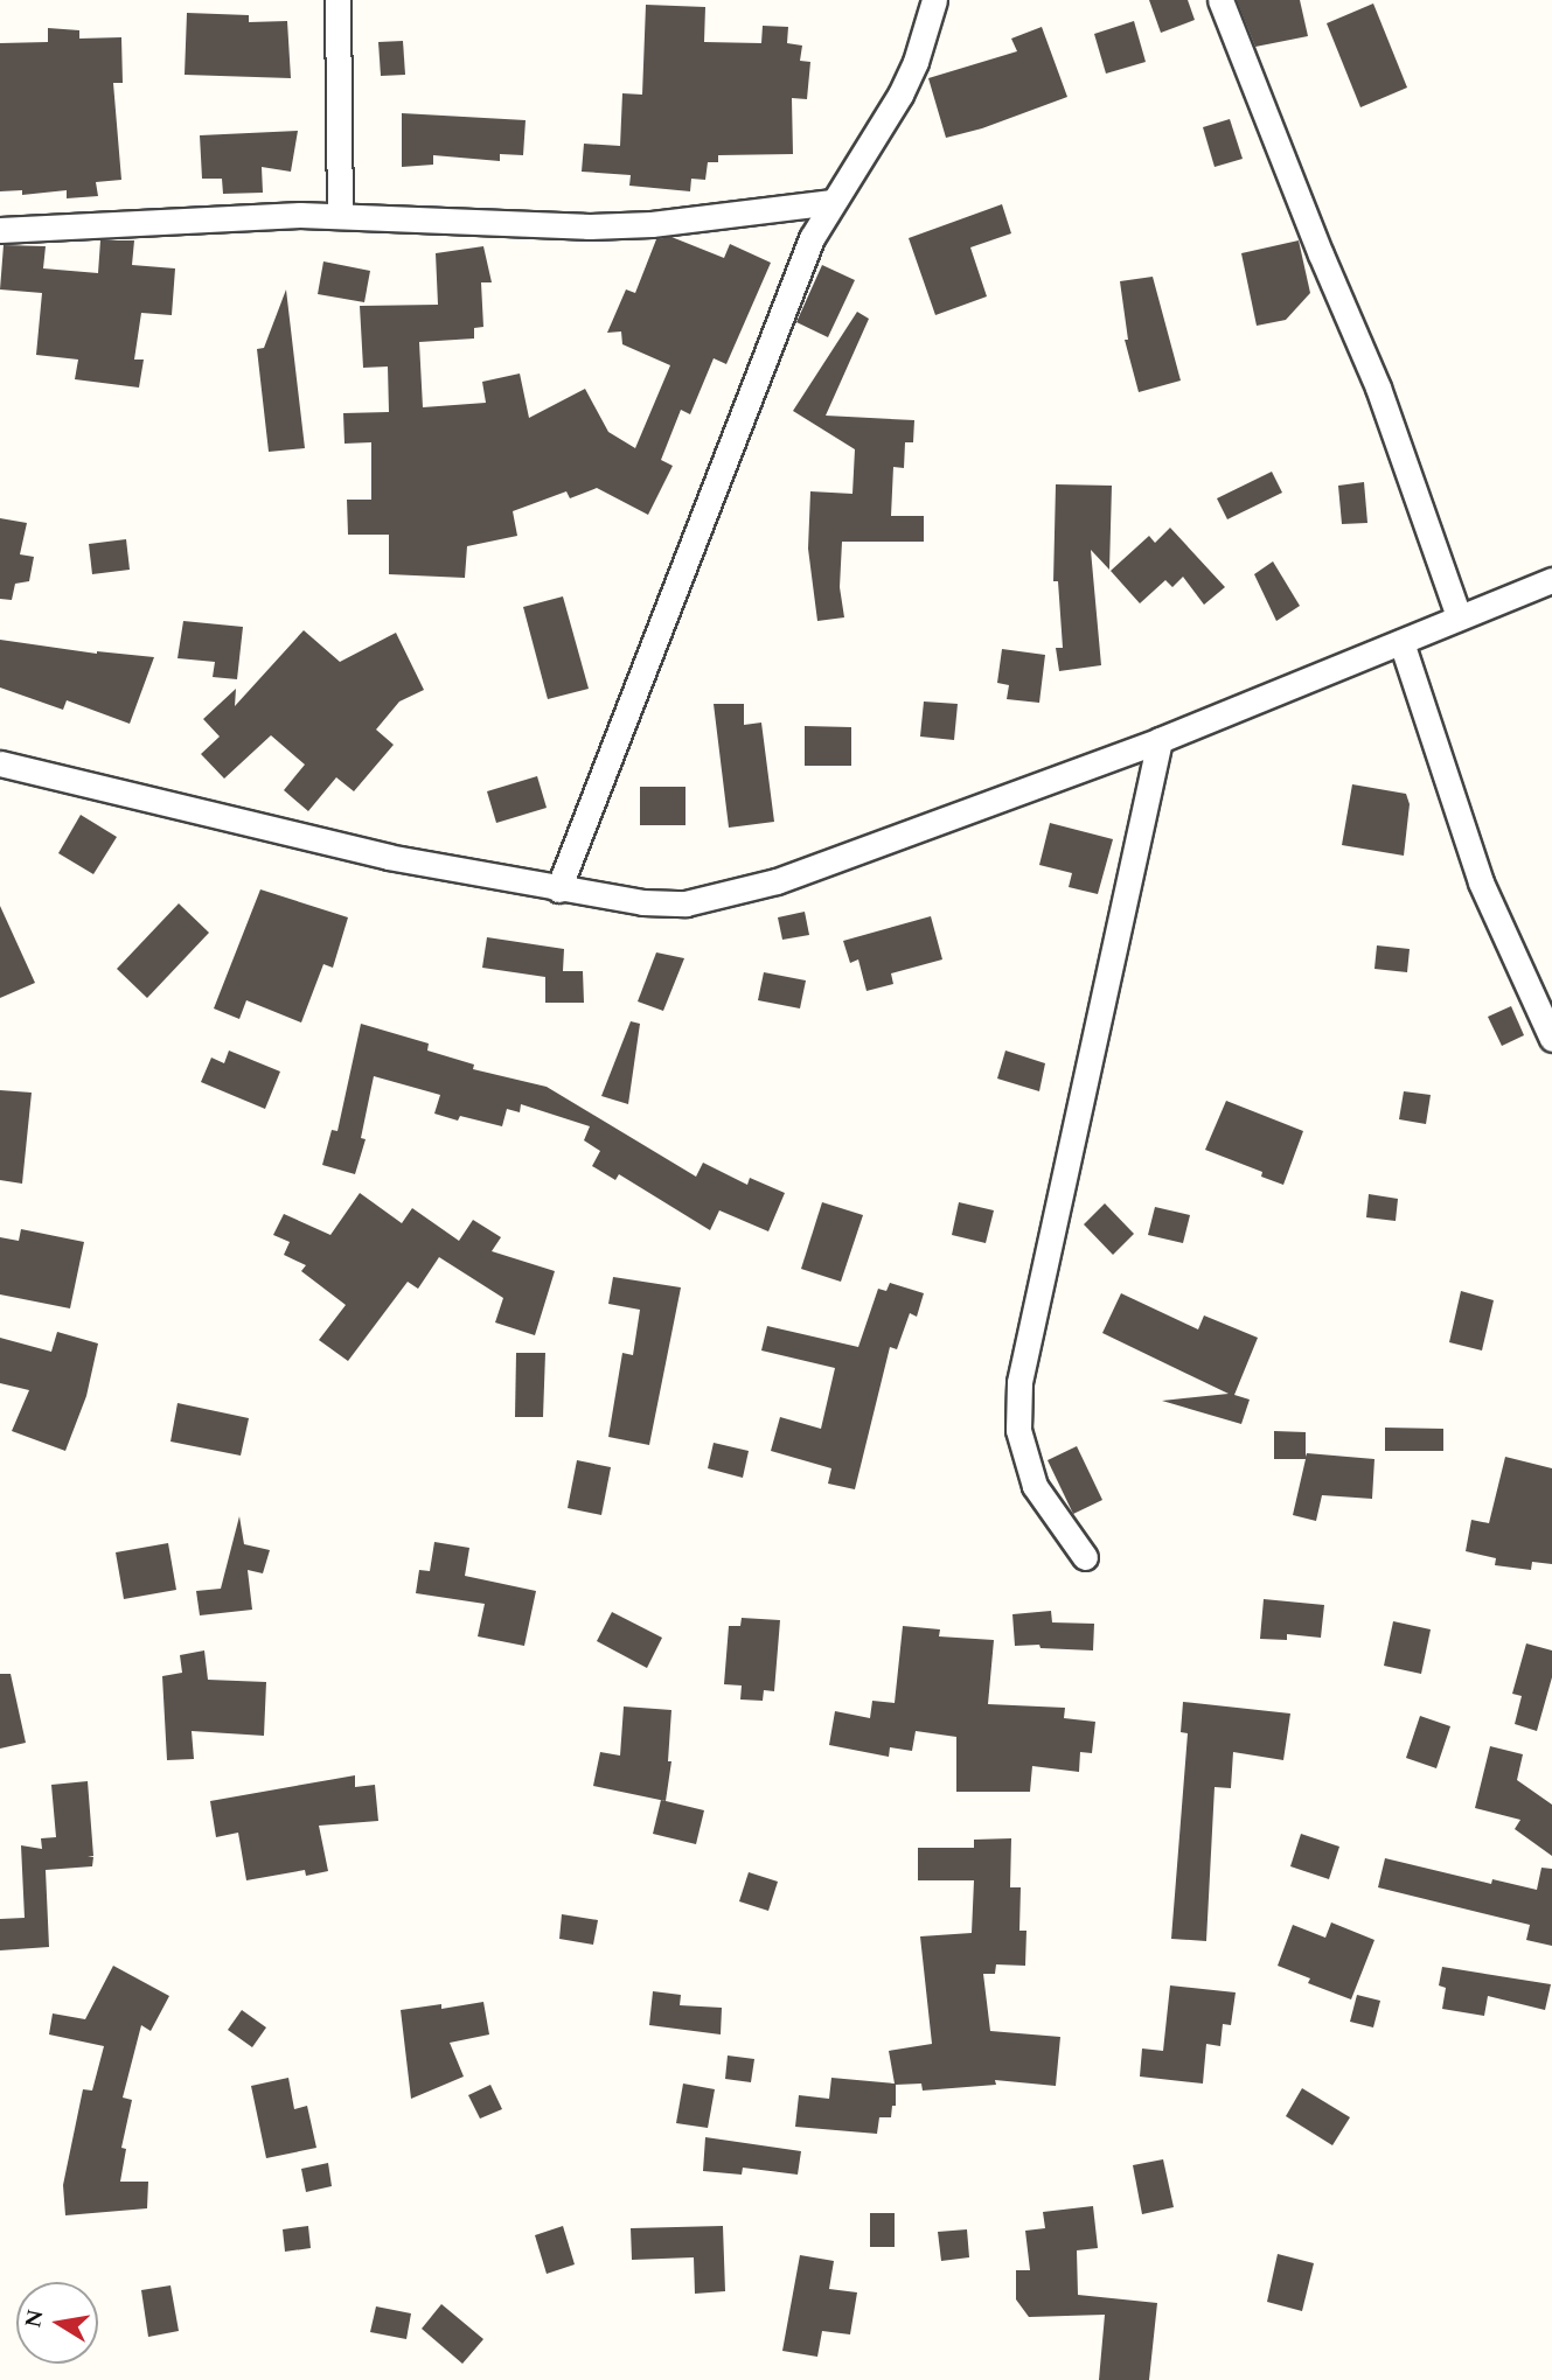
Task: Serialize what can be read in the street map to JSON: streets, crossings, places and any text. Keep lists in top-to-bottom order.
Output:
{
  "north": "left"
}
